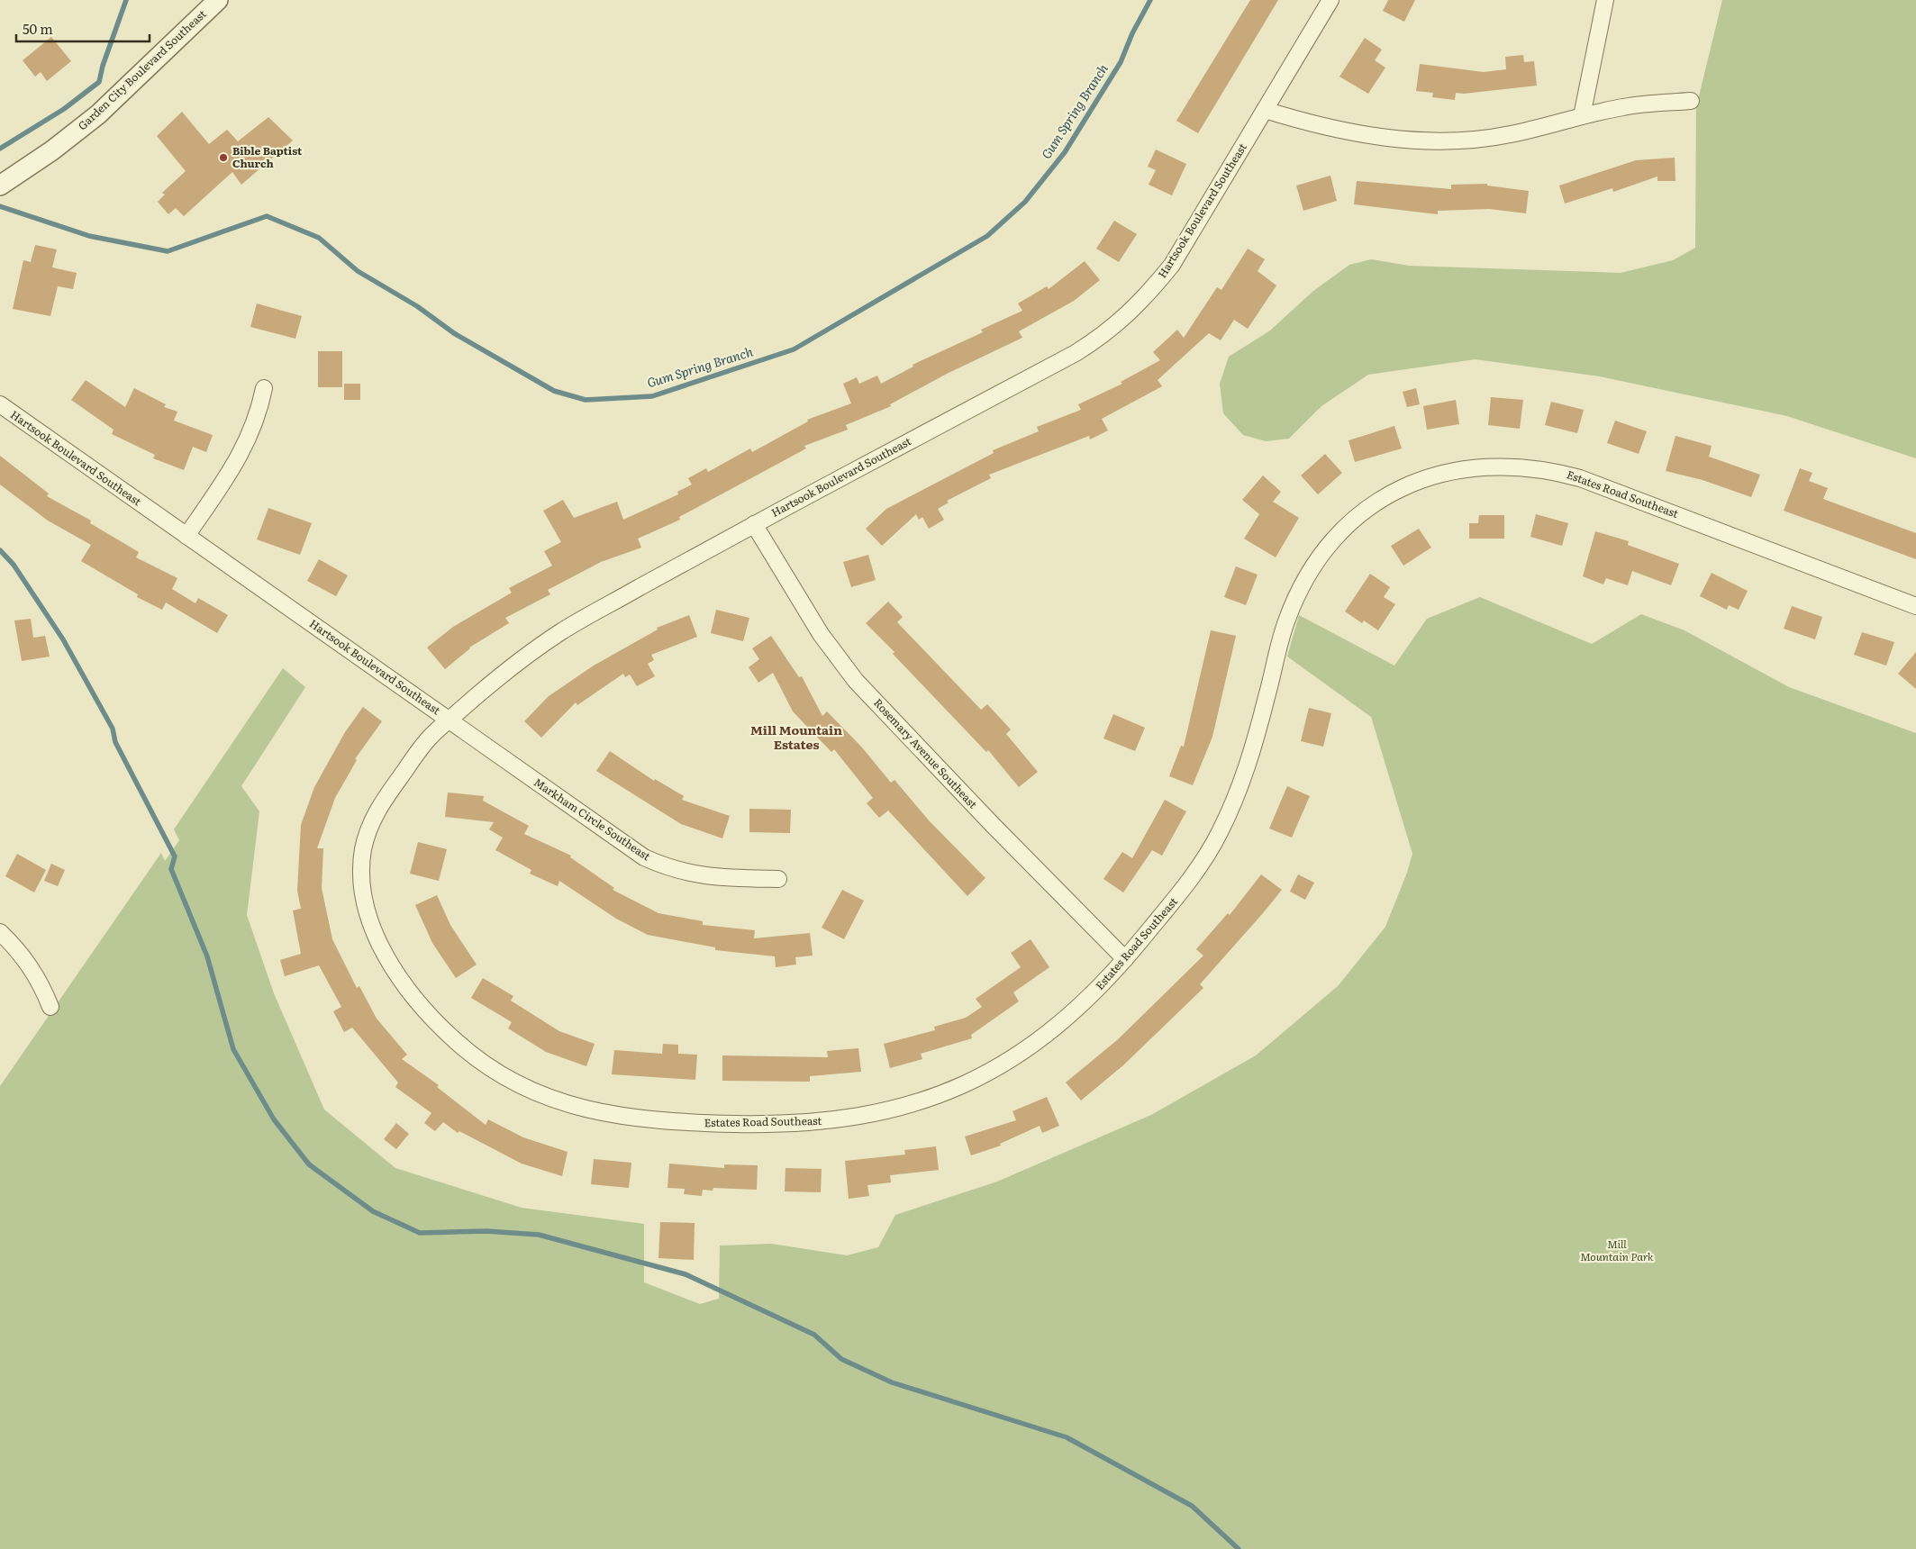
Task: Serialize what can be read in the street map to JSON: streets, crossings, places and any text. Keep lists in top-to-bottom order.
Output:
{
  "streets": {
    "street": [
      "Garden City Boulevard Southeast",
      "Hartsook Boulevard Southeast",
      "Estates Road Southeast",
      "Rosemary Avenue Southeast",
      "Markham Circle Southeast"
    ]
  },
  "crossings": [
    ["Hartsook Boulevard Southeast", "Estates Road Southeast"],
    ["Hartsook Boulevard Southeast", "Rosemary Avenue Southeast"],
    ["Hartsook Boulevard Southeast", "Markham Circle Southeast"],
    ["Estates Road Southeast", "Rosemary Avenue Southeast"],
    ["Estates Road Southeast", "Markham Circle Southeast"]
  ],
  "districts": ["Mill Mountain Estates"],
  "water": ["Gum Spring Branch"],
  "parks": ["Mill Mountain Park"],
  "places": ["Bible Baptist Church"],
  "scale_bar": "50 m"
}
